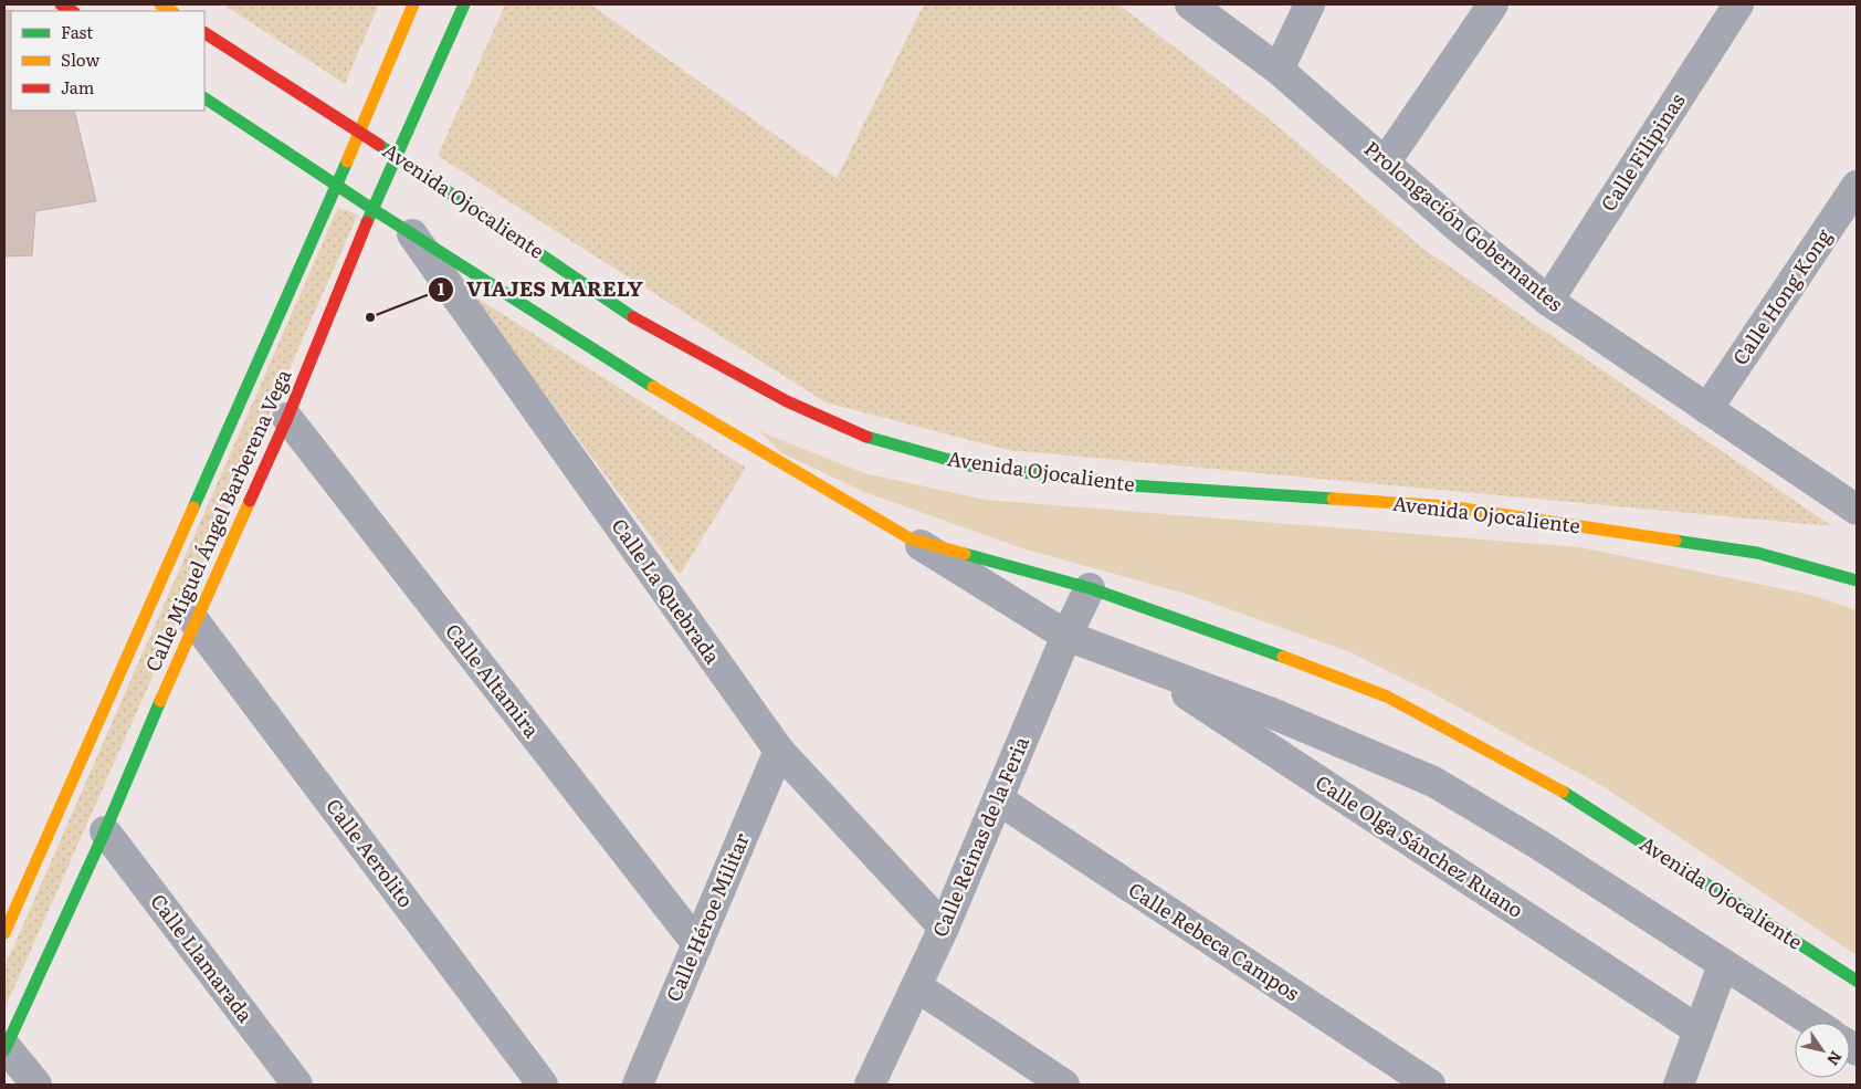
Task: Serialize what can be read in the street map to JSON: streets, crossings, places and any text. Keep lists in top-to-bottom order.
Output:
{
  "streets": {
    "main road": ["Avenida Ojocaliente", "Calle Miguel Ángel Barberena Vega"],
    "street": [
      "Calle Filipinas",
      "Prolongación Gobernantes",
      "Calle Hong Kong",
      "Calle La Quebrada",
      "Calle Altamira",
      "Calle Reinas de la Feria",
      "Calle Olga Sánchez Ruano",
      "Calle Aerolito",
      "Calle Héroe Militar",
      "Calle Rebeca Campos",
      "Calle Llamarada"
    ]
  },
  "crossings": [
    ["Calle Filipinas", "Prolongación Gobernantes"],
    ["Avenida Ojocaliente", "Calle Miguel Ángel Barberena Vega"],
    ["Avenida Ojocaliente", "Calle La Quebrada"],
    ["Avenida Ojocaliente", "Calle Reinas de la Feria"],
    ["Avenida Ojocaliente", "Calle Olga Sánchez Ruano"],
    ["Prolongación Gobernantes", "Calle Hong Kong"],
    ["Calle Miguel Ángel Barberena Vega", "Calle Altamira"],
    ["Calle Miguel Ángel Barberena Vega", "Calle Aerolito"],
    ["Calle Miguel Ángel Barberena Vega", "Calle Llamarada"],
    ["Calle La Quebrada", "Calle Reinas de la Feria"],
    ["Calle La Quebrada", "Calle Héroe Militar"],
    ["Calle Altamira", "Calle Héroe Militar"],
    ["Calle Reinas de la Feria", "Calle Rebeca Campos"]
  ],
  "places": ["VIAJES MARELY"],
  "legend": ["Fast", "Slow", "Jam"],
  "north": "bottom right"
}
